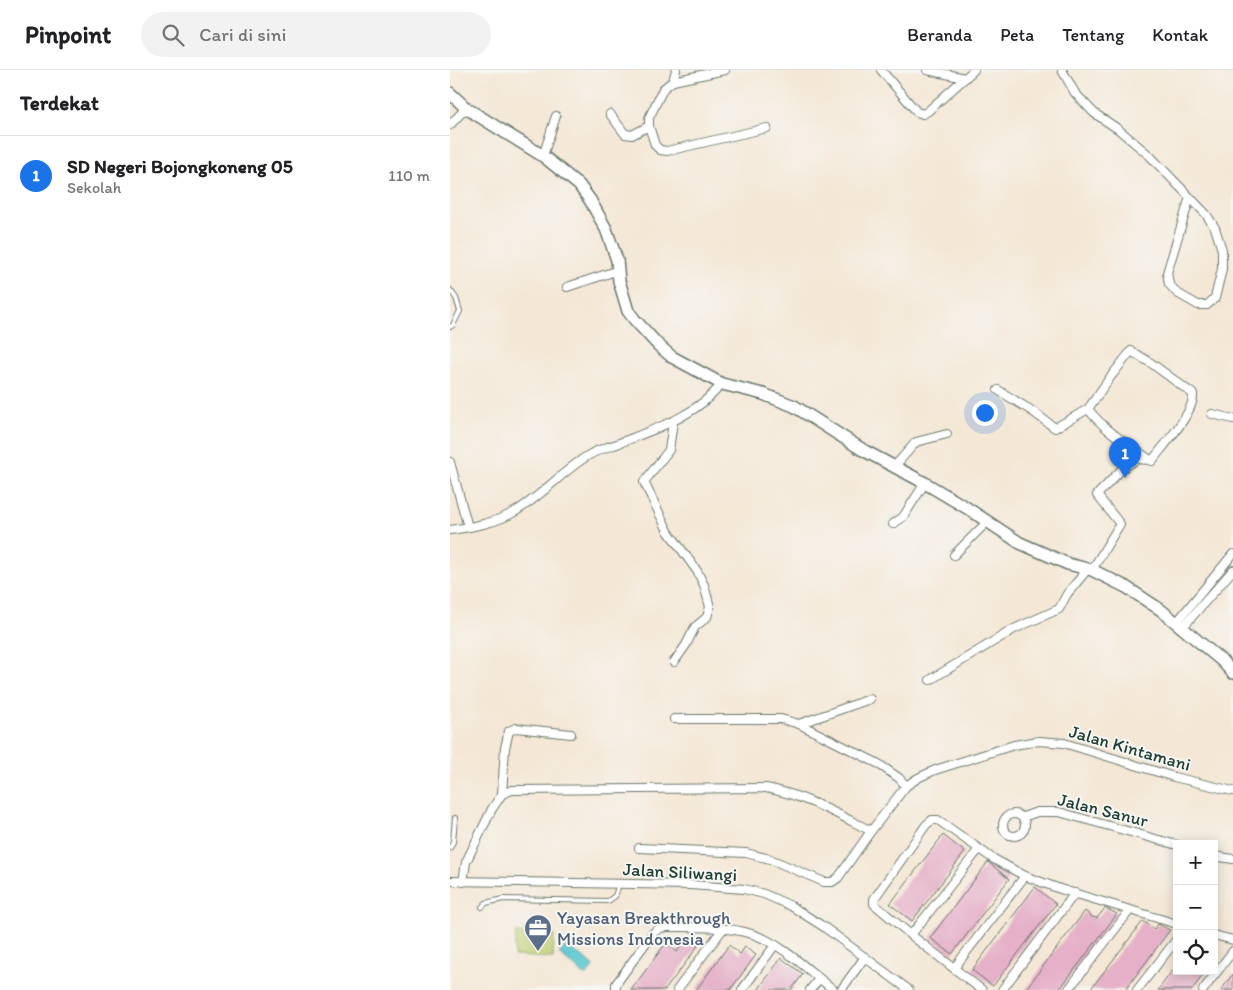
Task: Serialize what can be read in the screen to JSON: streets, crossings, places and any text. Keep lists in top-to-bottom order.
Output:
{
  "streets": {
    "street": ["Jalan Kintamani", "Jalan Sanur", "Jalan Siliwangi"]
  },
  "places": {
    "office": ["Yayasan Breakthrough Missions Indonesia"]
  },
  "page": {
    "header": "Pinpoint",
    "search": "Cari di sini",
    "nav": [
      "Beranda",
      "Peta",
      "Tentang",
      "Kontak"
    ],
    "heading": "Terdekat",
    "list": [
      {
        "mark": "1",
        "name": "SD Negeri Bojongkoneng 05",
        "note": "Sekolah",
        "value": "110 m"
      }
    ],
    "pins": "1",
    "map_buttons": ["+", "−"]
  }
}
